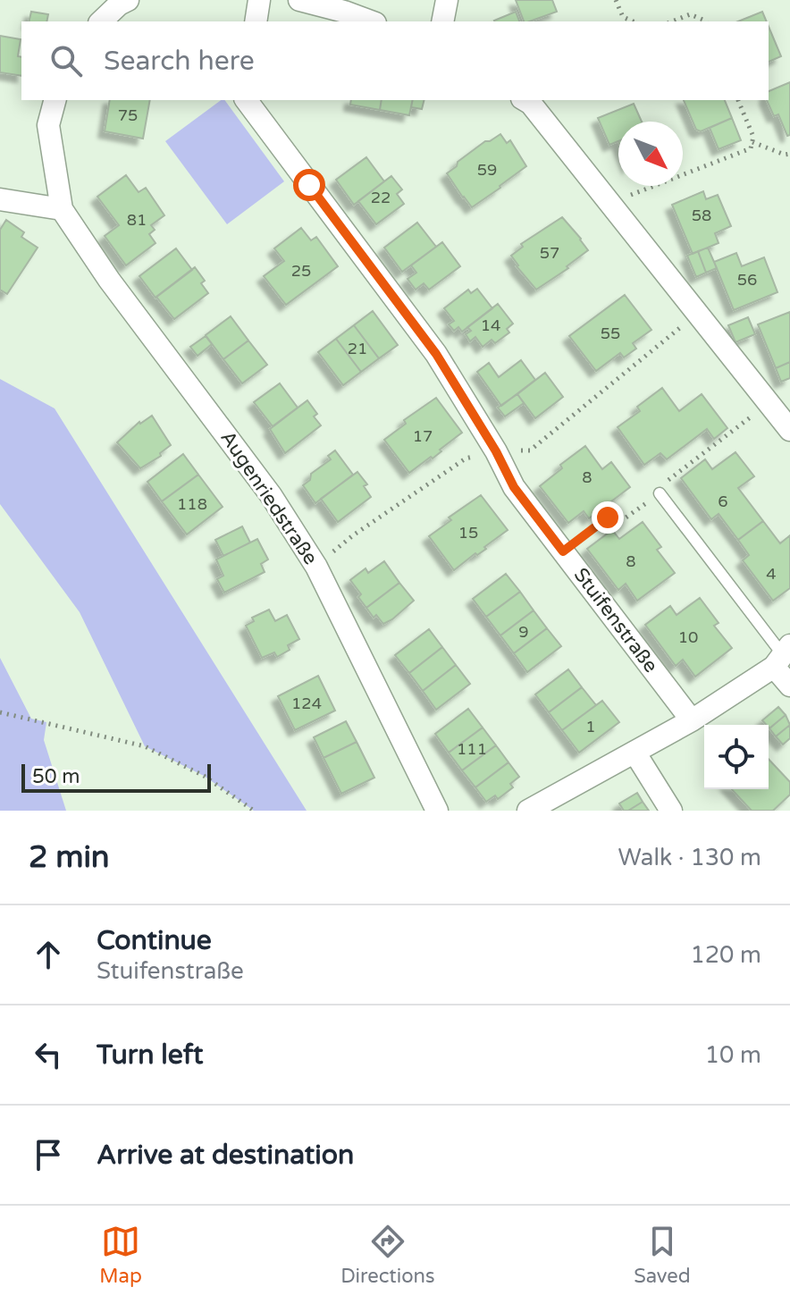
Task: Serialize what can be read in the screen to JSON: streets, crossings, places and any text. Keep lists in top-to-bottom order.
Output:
{
  "streets": {
    "street": ["Augenriedstraße", "Stuifenstraße"]
  },
  "house_numbers": [
    "75",
    "59",
    "22",
    "58",
    "81",
    "57",
    "25",
    "56",
    "14",
    "55",
    "21",
    "17",
    "8",
    "6",
    "118",
    "15",
    "8",
    "4",
    "9",
    "10",
    "124",
    "1",
    "111"
  ],
  "scale_bar": "50 m",
  "north": "bottom right",
  "page": {
    "search": "Search here",
    "scale": "50 m",
    "heading": ["2 min", "Walk · 130 m"],
    "list": [
      ["Continue", "Stuifenstraße", "120 m"],
      ["Turn left", "10 m"],
      "Arrive at destination"
    ],
    "nav": ["Map", "Directions", "Saved"]
  }
}
